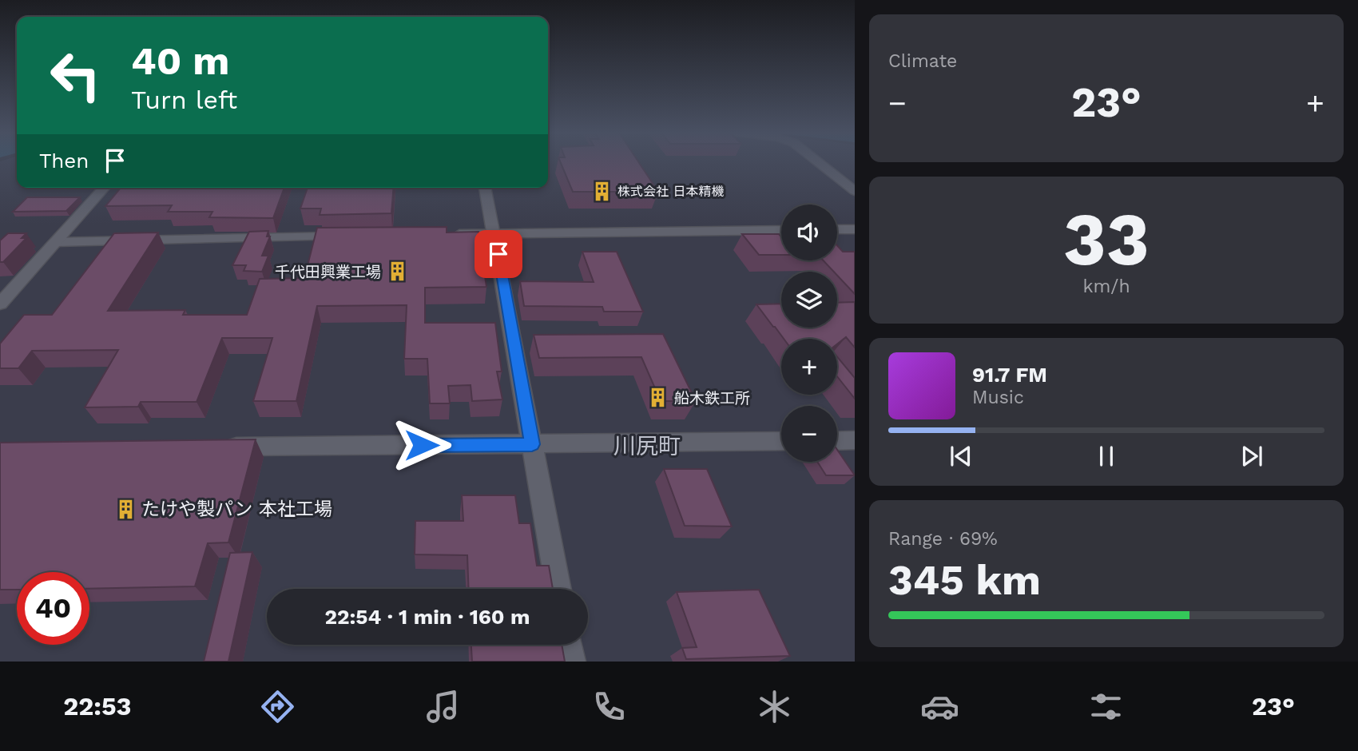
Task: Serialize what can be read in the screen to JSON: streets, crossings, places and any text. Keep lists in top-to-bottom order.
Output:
{
  "districts": ["川尻町"],
  "places": {
    "building": [
      "株式会社 日本精機",
      "千代田興業工場",
      "船木鉄工所",
      "たけや製パン 本社工場"
    ]
  },
  "page": {
    "tile": [
      "Climate",
      ["33", "km/h"],
      ["Range · 69%", "345 km"]
    ],
    "turn": ["40 m", "Turn left"],
    "heat": ["−", "23°", "+"],
    "then": "Then",
    "map_buttons": ["+", "−"],
    "song": ["91.7 FM", "Music"],
    "limit": "40",
    "trip": "22:54 · 1 min · 160 m",
    "tabs": ["22:53", "23°"]
  }
}
